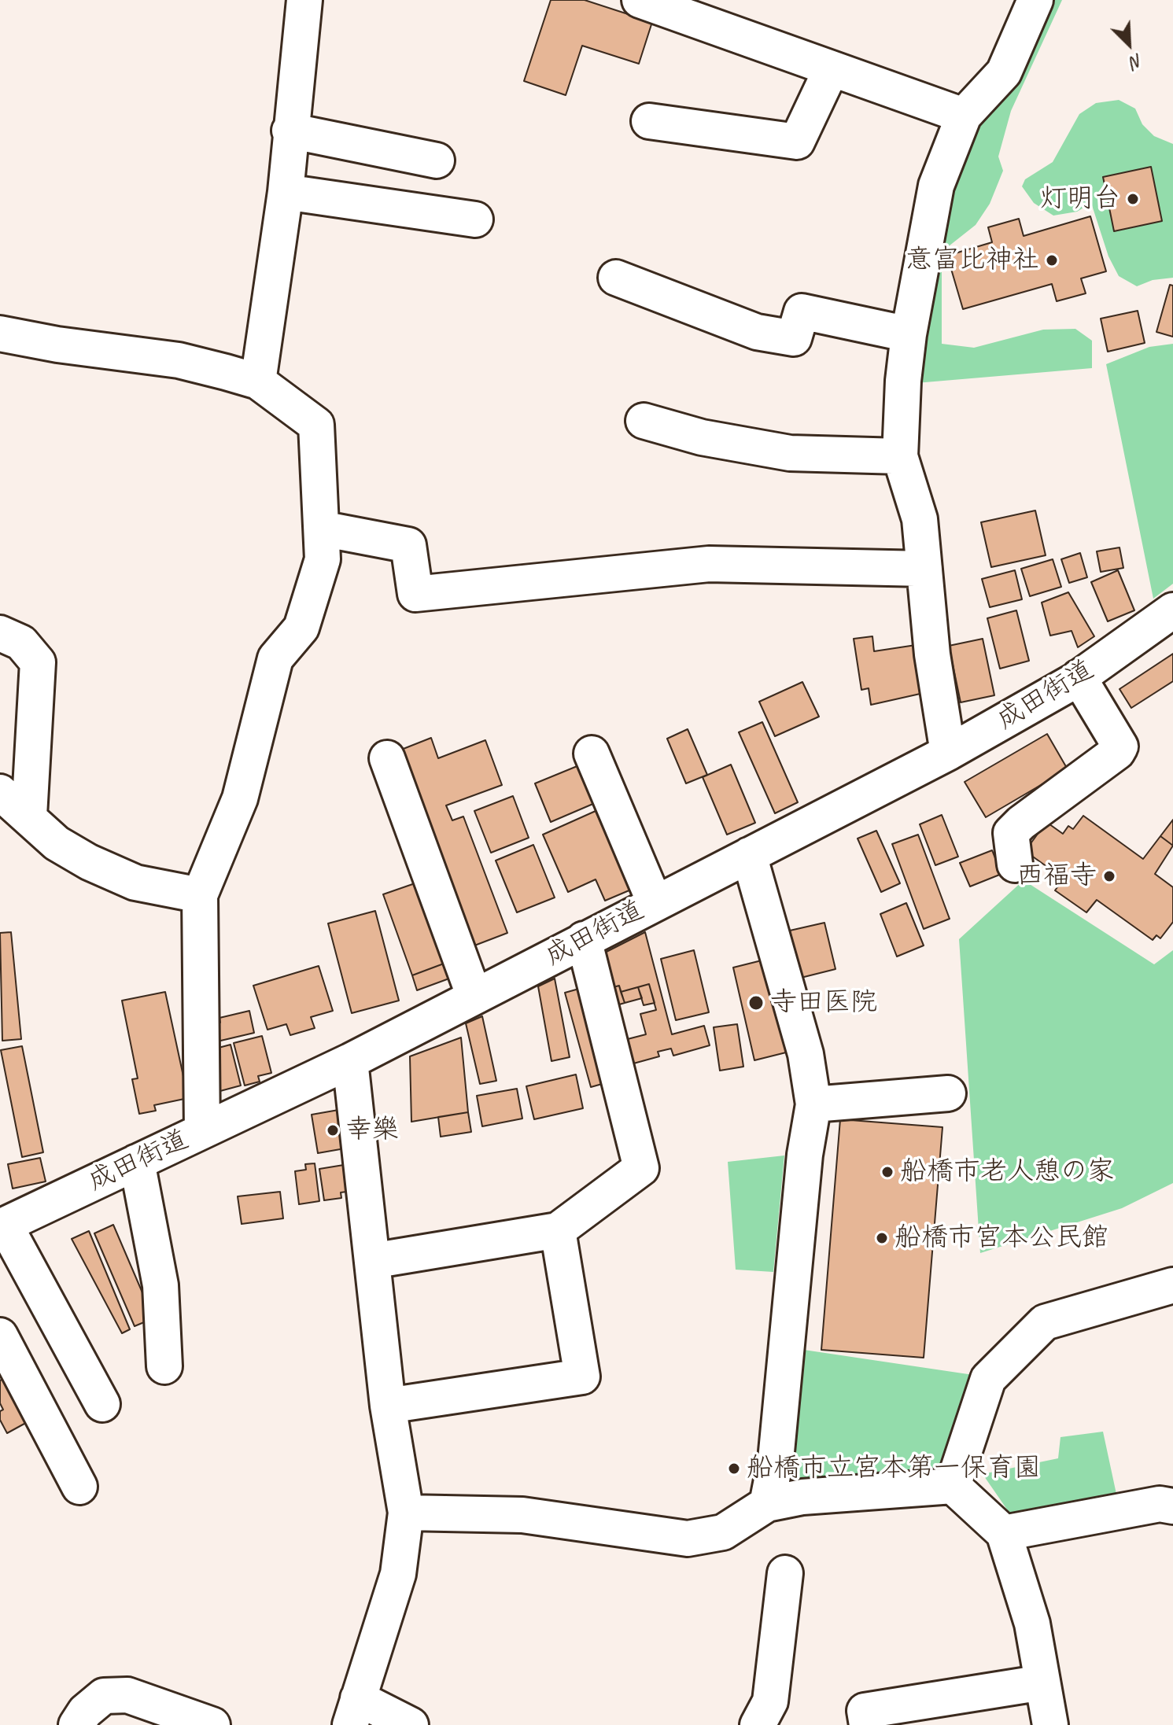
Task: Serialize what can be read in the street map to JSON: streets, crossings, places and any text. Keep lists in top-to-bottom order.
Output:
{
  "streets": {
    "street": ["成田街道"]
  },
  "places": [
    "灯明台",
    "意富比神社",
    "西福寺",
    "寺田医院",
    "幸樂",
    "船橋市老人憩の家",
    "船橋市宮本公民館",
    "船橋市立宮本第一保育園"
  ],
  "north": "bottom right"
}
